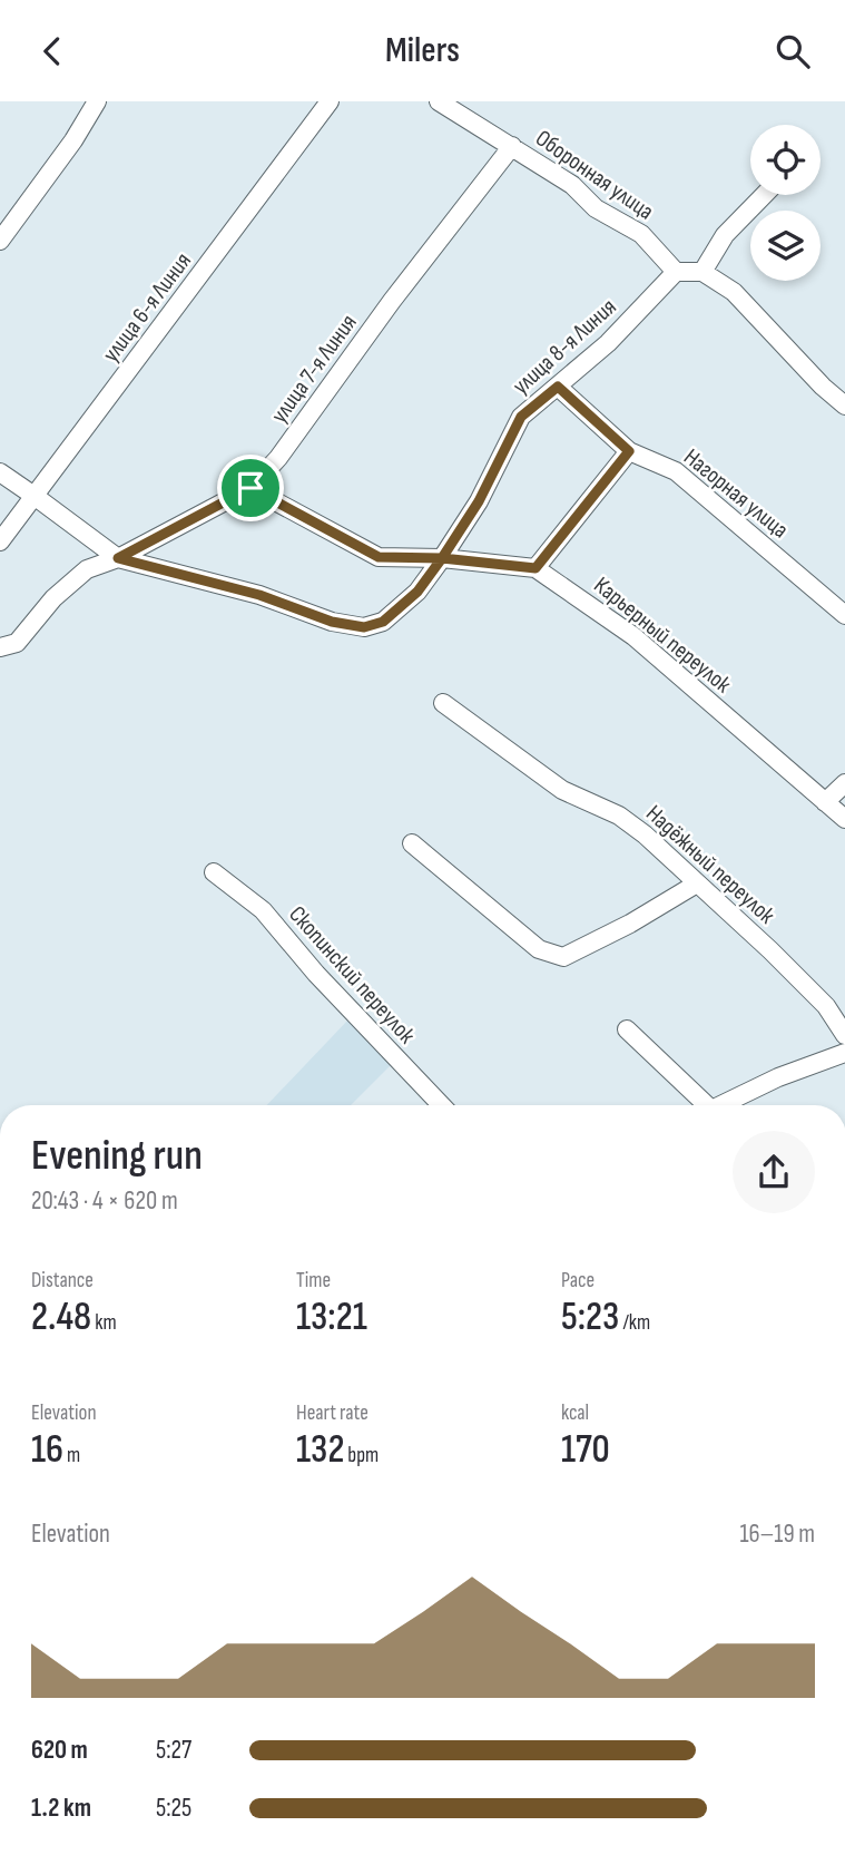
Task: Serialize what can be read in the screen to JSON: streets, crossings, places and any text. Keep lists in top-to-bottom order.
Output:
{
  "streets": {
    "street": [
      "Оборонная улица",
      "улица 6-я Линия",
      "улица 8-я Линия",
      "улица 7-я Линия",
      "Нагорная улица",
      "Карьерный переулок",
      "Надёжный переулок",
      "Скопинский переулок"
    ]
  },
  "crossings": [
    ["Оборонная улица", "улица 8-я Линия"],
    ["Оборонная улица", "улица 7-я Линия"],
    ["улица 8-я Линия", "улица 7-я Линия"],
    ["улица 8-я Линия", "Нагорная улица"],
    ["улица 8-я Линия", "Карьерный переулок"],
    ["улица 7-я Линия", "Карьерный переулок"]
  ],
  "page": {
    "header": "Milers",
    "heading": ["Evening run", "20:43 · 4 × 620 m"],
    "stats": [
      ["Distance", "2.48 km"],
      ["Time", "13:21"],
      ["Pace", "5:23 /km"],
      ["Elevation", "16 m"],
      ["Heart rate", "132 bpm"],
      ["kcal", "170"]
    ],
    "chart": ["Elevation", "16–19 m"],
    "list": [
      {
        "name": "620 m",
        "note": "5:27"
      },
      {
        "name": "1.2 km",
        "note": "5:25"
      }
    ]
  }
}
